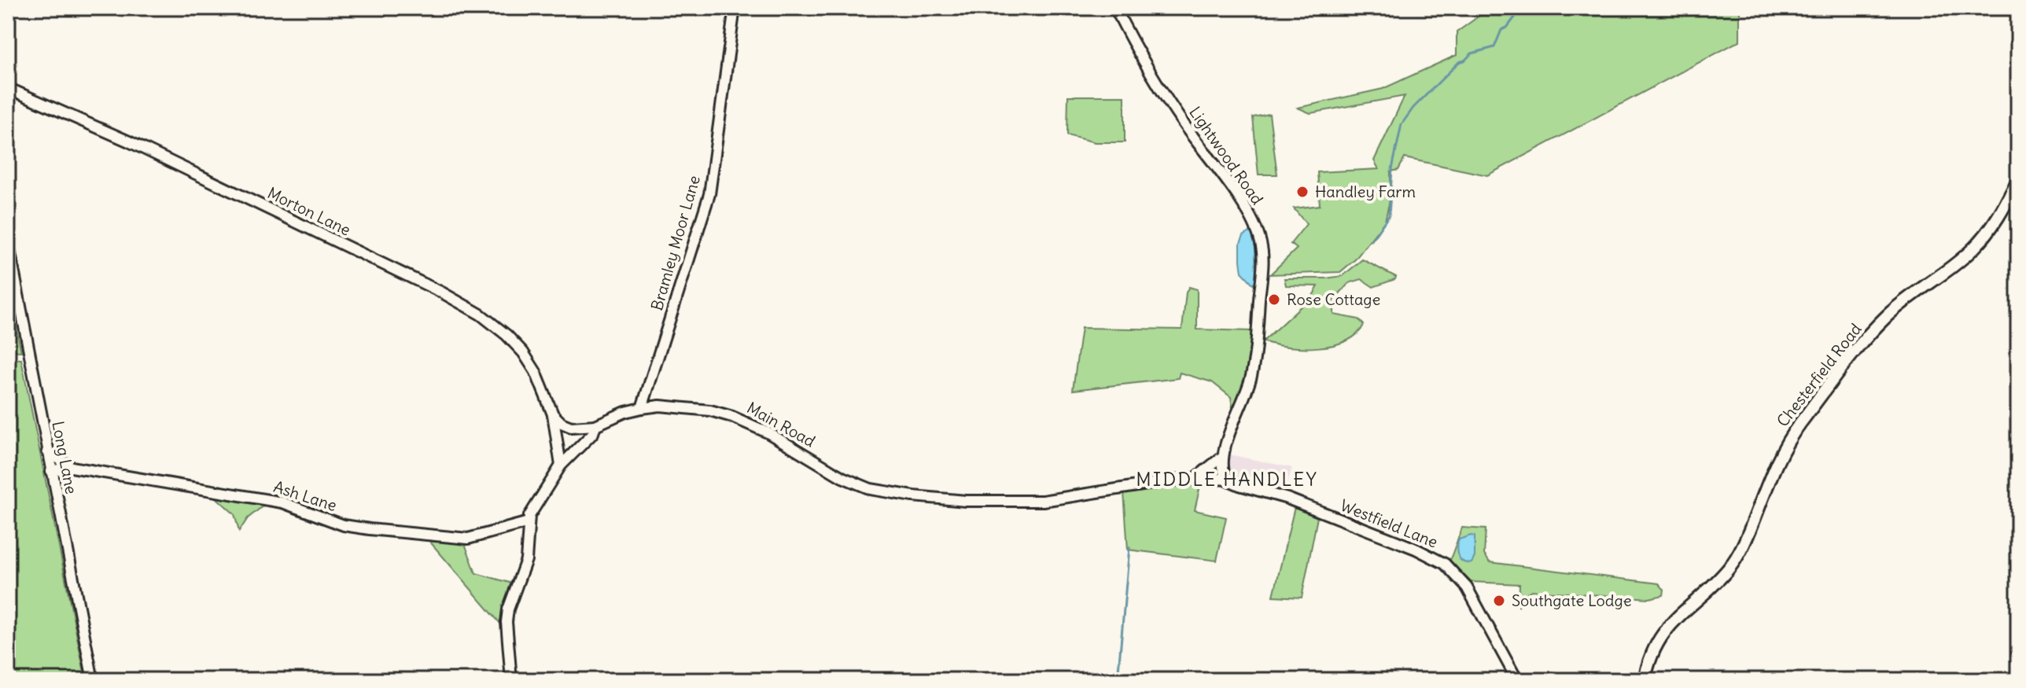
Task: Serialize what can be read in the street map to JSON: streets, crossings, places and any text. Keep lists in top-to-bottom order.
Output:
{
  "streets": {
    "main road": ["Chesterfield Road"],
    "street": [
      "Lightwood Road",
      "Morton Lane",
      "Bramley Moor Lane",
      "Main Road",
      "Long Lane",
      "Ash Lane",
      "Westfield Lane"
    ]
  },
  "crossings": [
    ["Morton Lane", "Main Road"],
    ["Bramley Moor Lane", "Main Road"],
    ["Main Road", "Ash Lane"],
    ["Main Road", "Westfield Lane"],
    ["Long Lane", "Ash Lane"]
  ],
  "districts": ["MIDDLE HANDLEY"],
  "places": ["Handley Farm", "Rose Cottage", "Southgate Lodge"]
}
